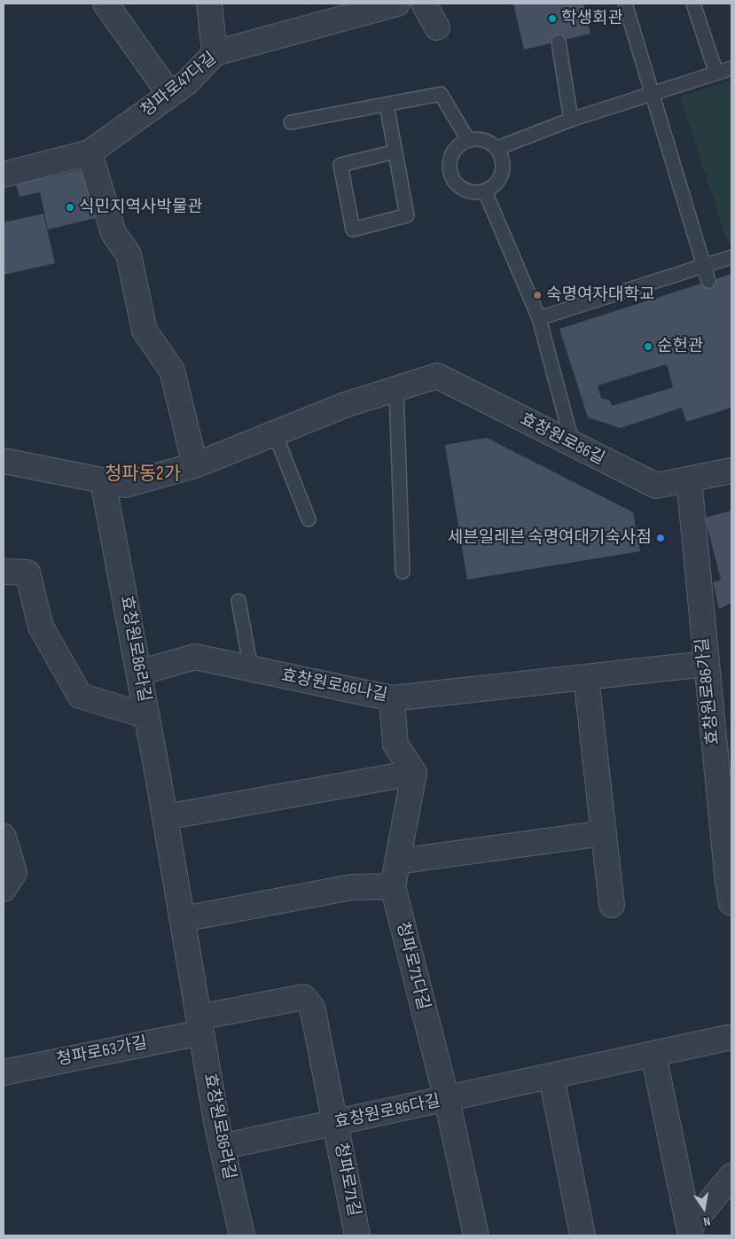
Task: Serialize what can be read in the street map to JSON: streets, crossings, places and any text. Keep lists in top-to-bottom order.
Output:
{
  "streets": {
    "street": [
      "청파로47다길",
      "효창원로86길",
      "효창원로86라길",
      "효창원로86나길",
      "효창원로86가길",
      "청파로71다길",
      "청파로63가길",
      "효창원로86다길",
      "청파로71길"
    ]
  },
  "crossings": [
    ["효창원로86길", "효창원로86라길"],
    ["효창원로86길", "효창원로86가길"],
    ["효창원로86라길", "효창원로86나길"],
    ["효창원로86라길", "청파로63가길"],
    ["효창원로86라길", "효창원로86다길"],
    ["효창원로86나길", "효창원로86가길"],
    ["청파로71다길", "효창원로86다길"],
    ["효창원로86다길", "청파로71길"]
  ],
  "districts": ["청파동2가"],
  "places": [
    "학생회관",
    "식민지역사박물관",
    "숙명여자대학교",
    "순헌관",
    "세븐일레븐 숙명여대기숙사점"
  ],
  "north": "bottom"
}
